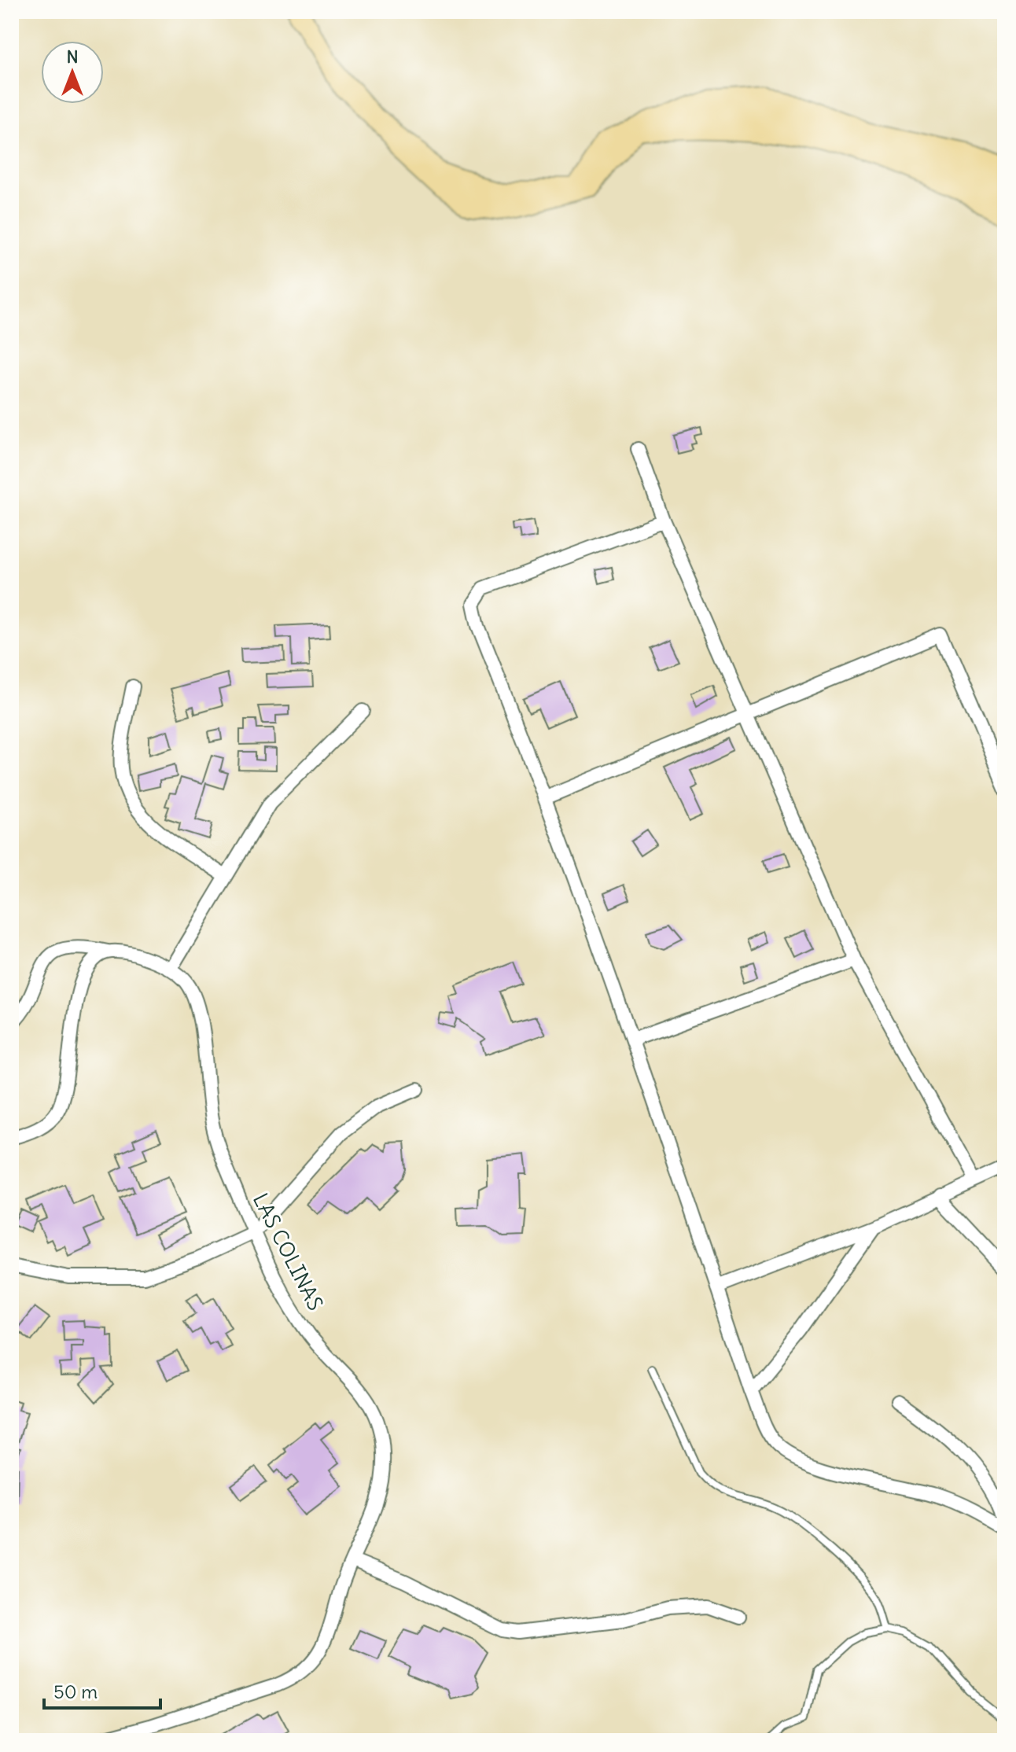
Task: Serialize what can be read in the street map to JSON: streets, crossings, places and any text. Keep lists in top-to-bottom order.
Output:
{
  "streets": {
    "street": ["LAS COLINAS"]
  },
  "scale_bar": "50 m",
  "north": "top"
}
